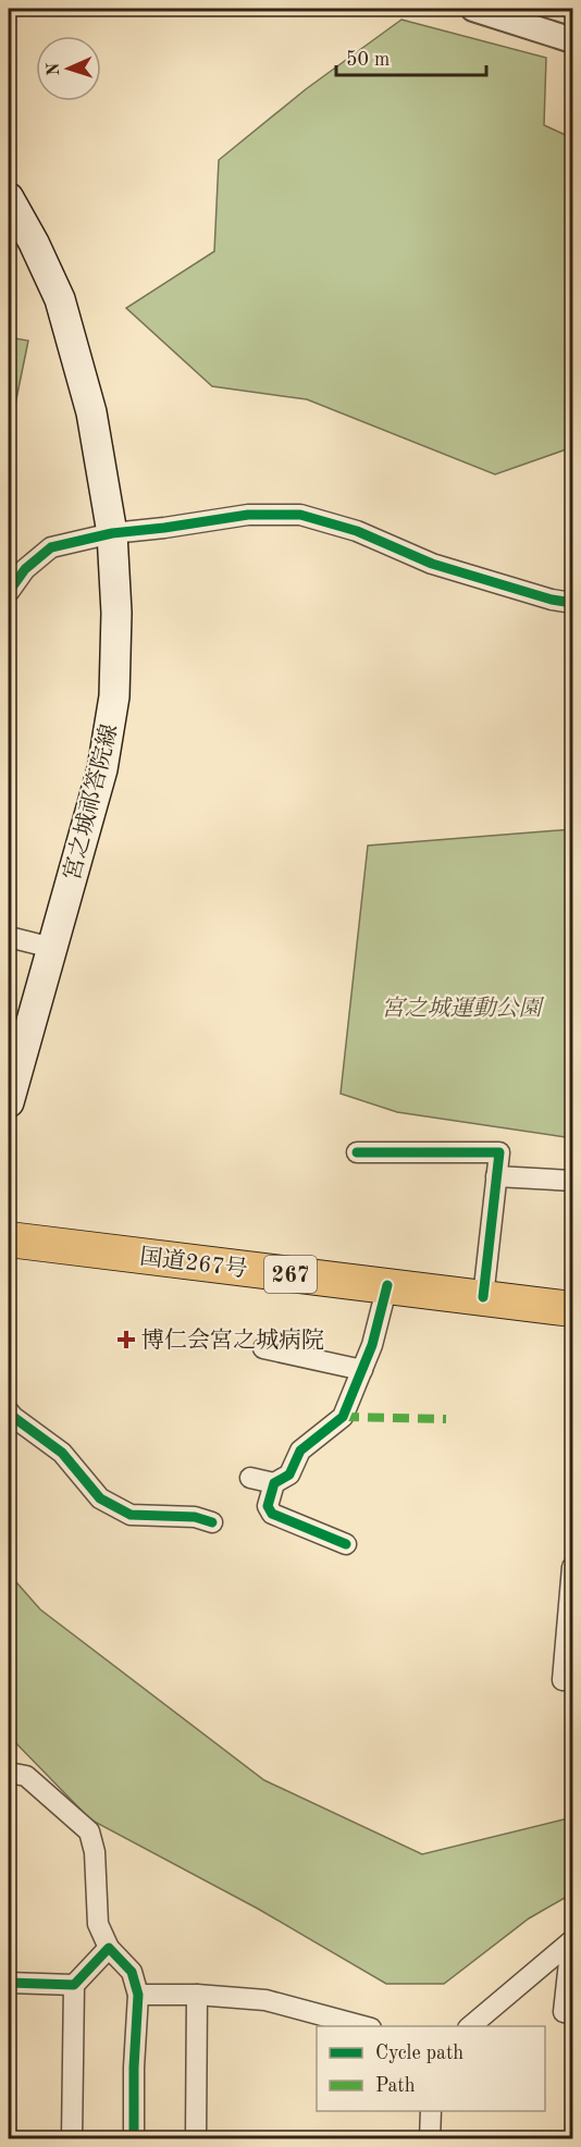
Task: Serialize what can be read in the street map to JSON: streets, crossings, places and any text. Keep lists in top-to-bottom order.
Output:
{
  "streets": {
    "highway": ["国道267号", "267"],
    "main road": ["宮之城祁答院線"]
  },
  "parks": ["宮之城運動公園"],
  "places": {
    "health": ["博仁会宮之城病院"]
  },
  "legend": ["Cycle path", "Path"],
  "scale_bar": "50 m",
  "north": "left"
}
